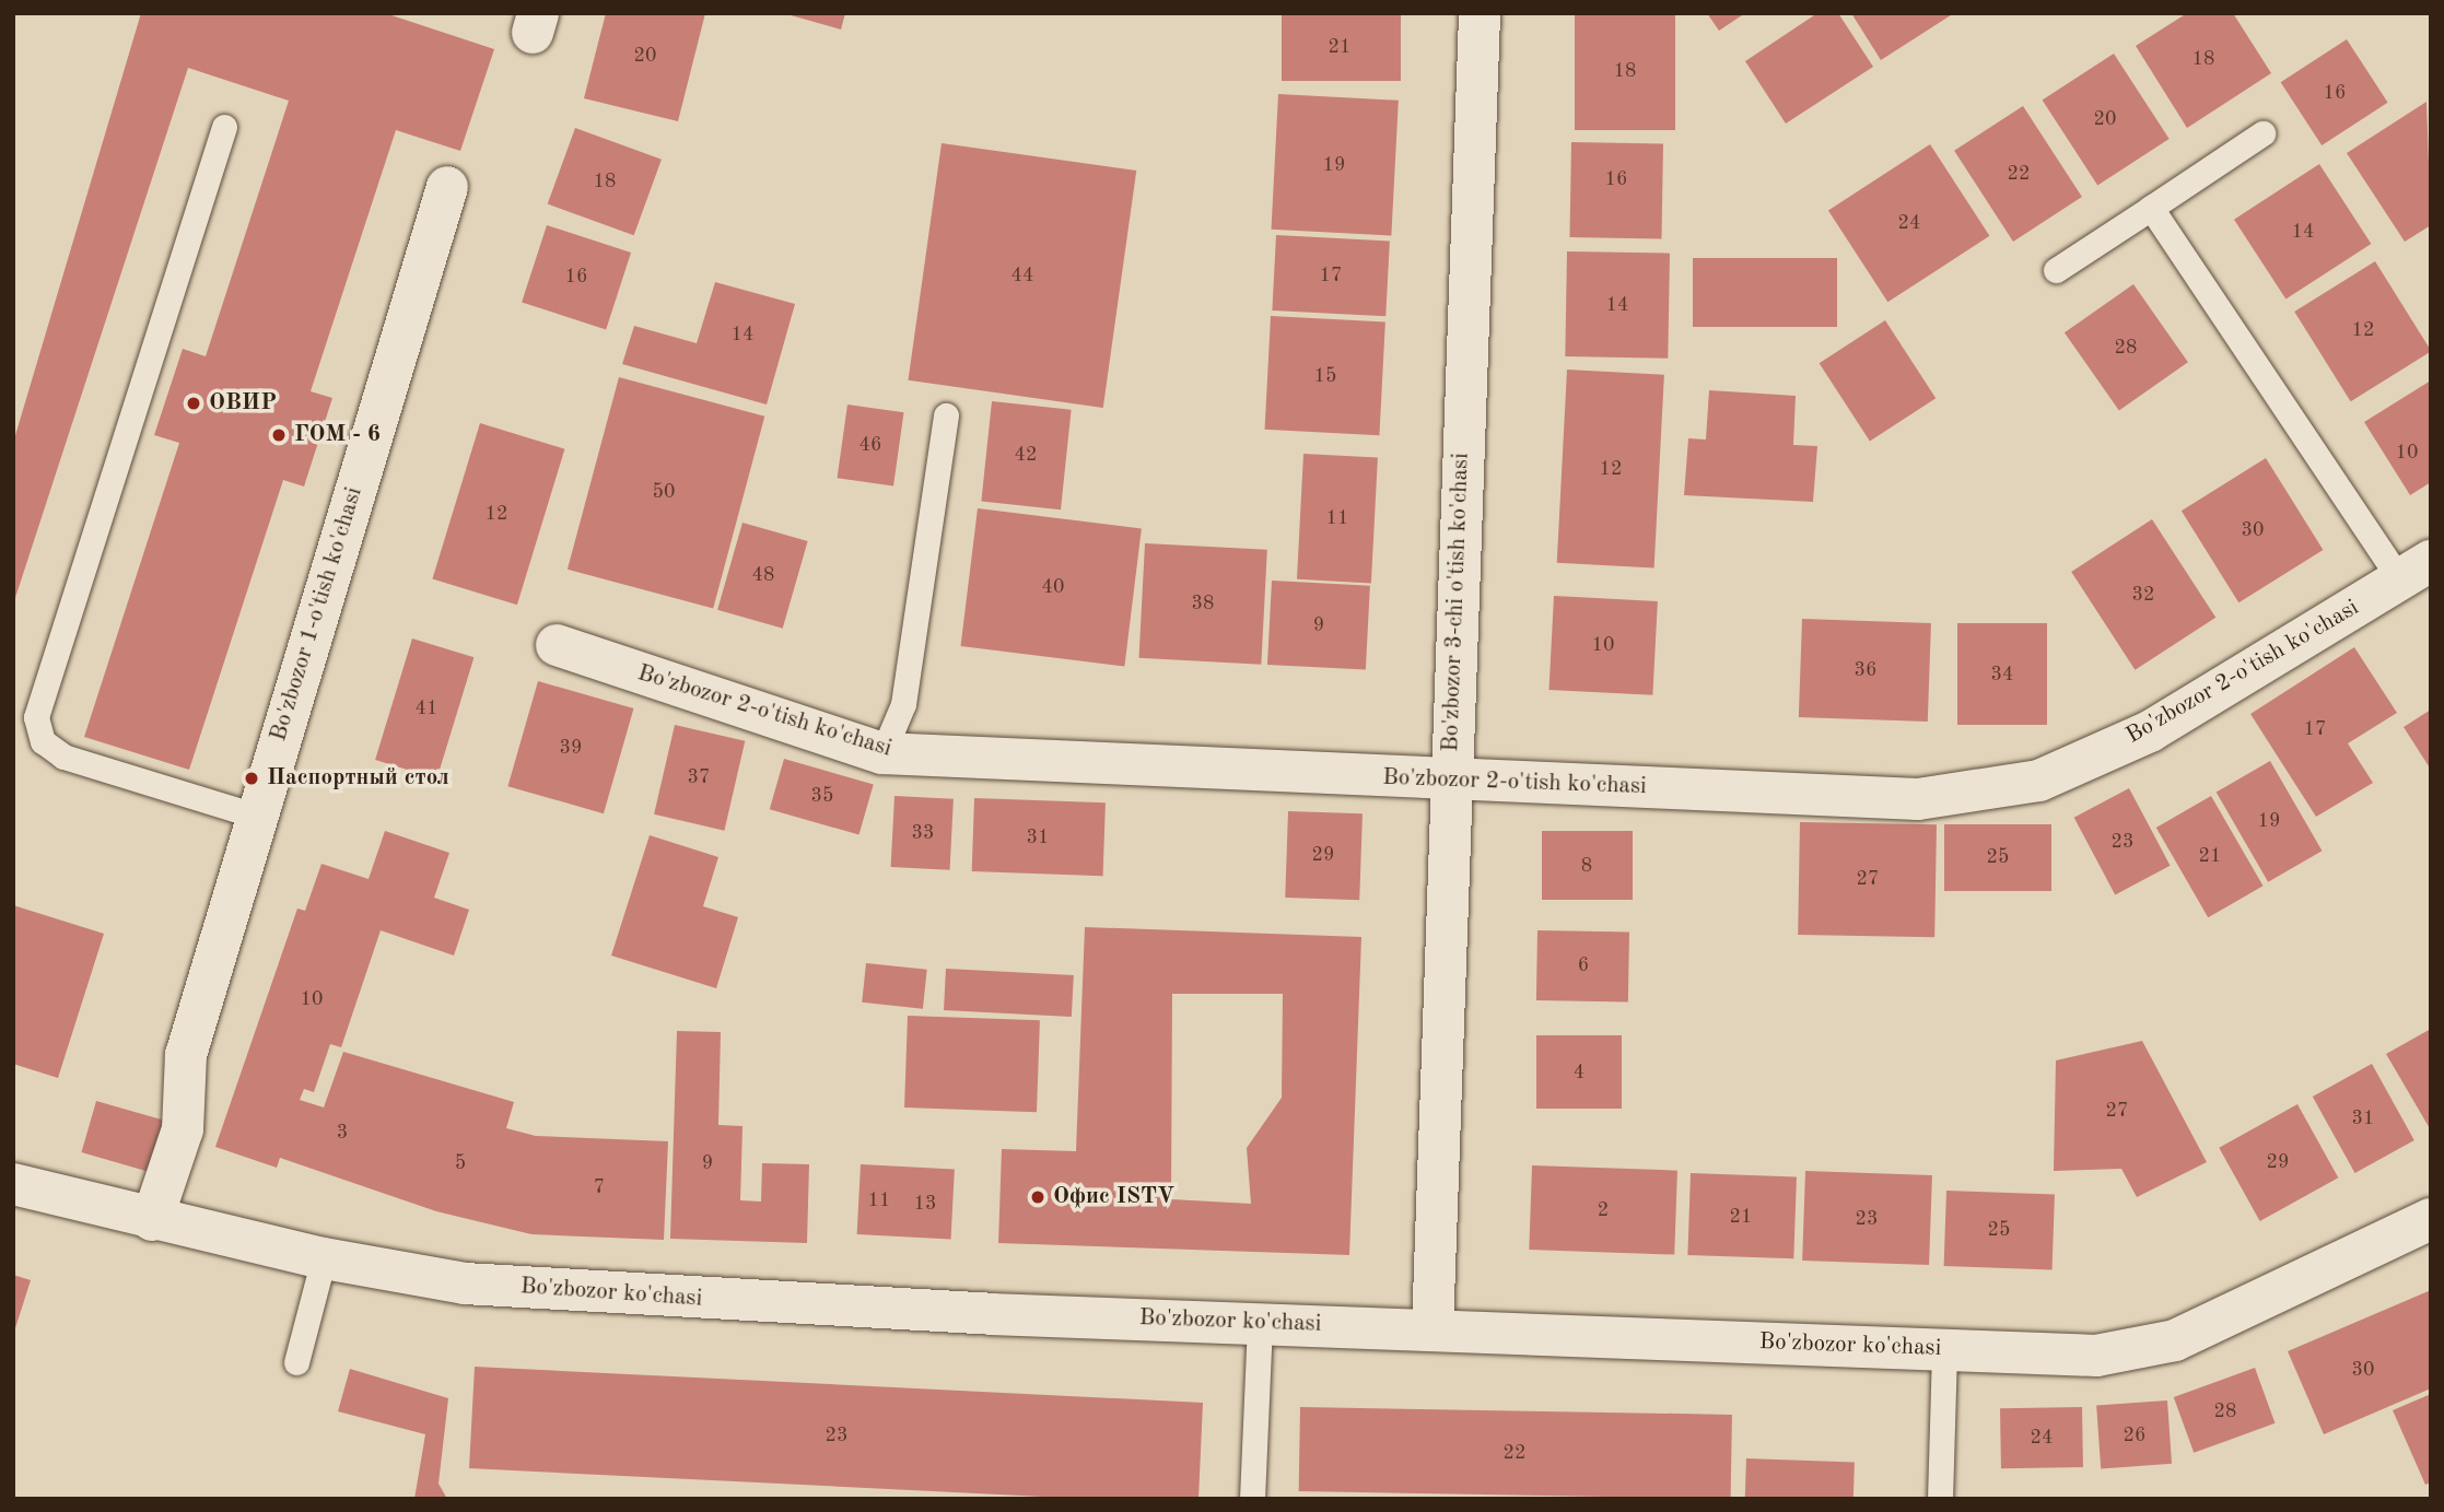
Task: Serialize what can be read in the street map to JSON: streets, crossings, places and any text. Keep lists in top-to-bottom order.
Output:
{
  "streets": {
    "street": [
      "Bo'zbozor 3-chi o'tish ko'chasi",
      "Bo'zbozor 1-o'tish ko'chasi",
      "Bo'zbozor 2-o'tish ko'chasi",
      "Bo'zbozor ko'chasi"
    ]
  },
  "crossings": [
    ["Bo'zbozor 3-chi o'tish ko'chasi", "Bo'zbozor 2-o'tish ko'chasi"],
    ["Bo'zbozor 3-chi o'tish ko'chasi", "Bo'zbozor ko'chasi"],
    ["Bo'zbozor 1-o'tish ko'chasi", "Bo'zbozor ko'chasi"]
  ],
  "places": [
    "ОВИР",
    "ГОМ - 6",
    "Паспортный стол",
    "Офис ISTV"
  ],
  "house_numbers": [
    "21",
    "20",
    "18",
    "18",
    "16",
    "20",
    "19",
    "22",
    "16",
    "18",
    "24",
    "14",
    "44",
    "17",
    "16",
    "14",
    "12",
    "14",
    "28",
    "15",
    "46",
    "10",
    "42",
    "12",
    "50",
    "12",
    "11",
    "30",
    "48",
    "40",
    "32",
    "38",
    "9",
    "10",
    "36",
    "34",
    "41",
    "17",
    "39",
    "37",
    "35",
    "19",
    "33",
    "31",
    "23",
    "29",
    "21",
    "25",
    "8",
    "27",
    "6",
    "10",
    "4",
    "27",
    "31",
    "3",
    "29",
    "5",
    "9",
    "7",
    "11",
    "13",
    "2",
    "21",
    "23",
    "25",
    "30",
    "28",
    "23",
    "26",
    "24",
    "22"
  ]
}
